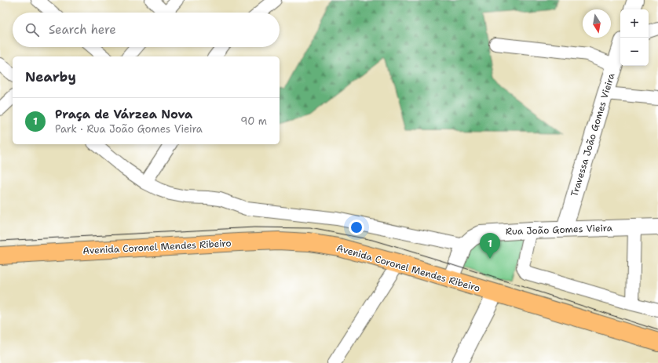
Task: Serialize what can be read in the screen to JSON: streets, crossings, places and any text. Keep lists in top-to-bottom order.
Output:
{
  "streets": {
    "main road": ["Avenida Coronel Mendes Ribeiro"],
    "street": ["Travessa João Gomes Vieira", "Rua João Gomes Vieira"]
  },
  "crossings": [
    ["Travessa João Gomes Vieira", "Rua João Gomes Vieira"]
  ],
  "north": "bottom",
  "page": {
    "map_buttons": ["+", "−"],
    "search": "Search here",
    "heading": "Nearby",
    "list": [
      {
        "mark": "1",
        "name": "Praça de Várzea Nova",
        "note": "Park · Rua João Gomes Vieira",
        "value": "90 m"
      }
    ],
    "pins": "1"
  }
}
